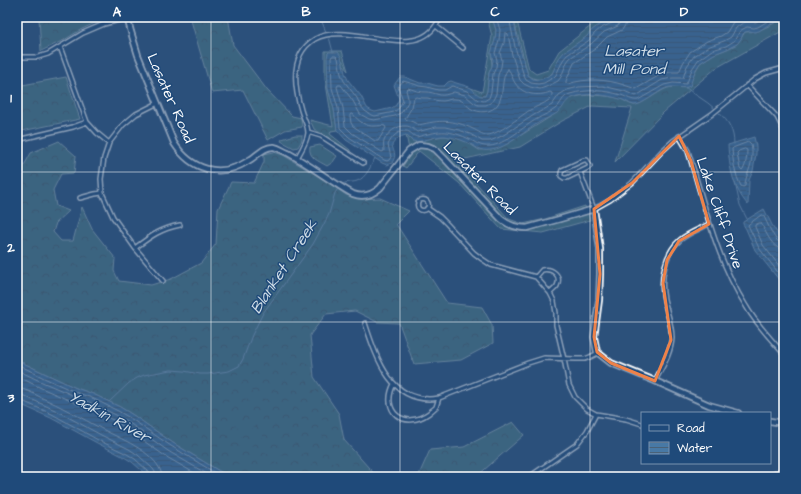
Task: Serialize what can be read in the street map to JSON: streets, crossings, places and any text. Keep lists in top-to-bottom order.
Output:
{
  "streets": {
    "street": ["Lasater Road", "Lake Cliff Drive"]
  },
  "crossings": [
    ["Lasater Road", "Lake Cliff Drive"]
  ],
  "water": ["Lasater Mill Pond", "Blanket Creek", "Yadkin River"],
  "legend": ["Road", "Water"],
  "grid": {
    "columns": [
      "A",
      "B",
      "C",
      "D"
    ],
    "rows": ["1", "2", "3"]
  }
}
